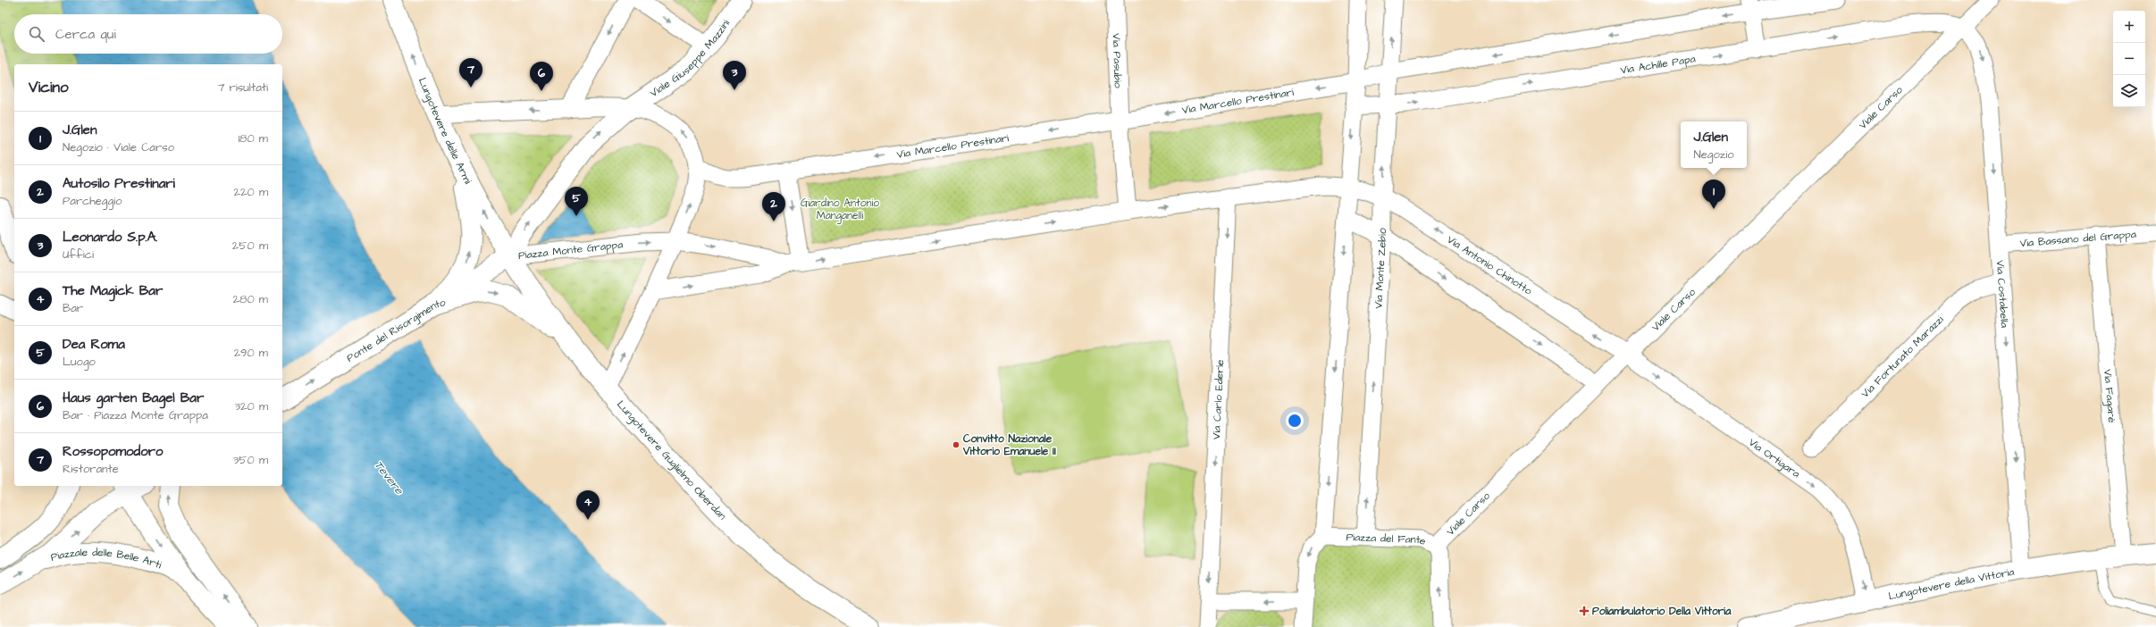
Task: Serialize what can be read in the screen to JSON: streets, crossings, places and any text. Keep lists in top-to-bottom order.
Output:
{
  "streets": {
    "main road": [
      "Viale Giuseppe Mazzini",
      "Lungotevere delle Armi",
      "Piazza Monte Grappa",
      "Ponte del Risorgimento",
      "Lungotevere Guglielmo Oberdan",
      "Piazzale delle Belle Arti",
      "Lungotevere della Vittoria"
    ],
    "street": [
      "Via Pasubio",
      "Via Achille Papa",
      "Via Marcello Prestinari",
      "Viale Carso",
      "Via Bassano del Grappa",
      "Via Antonio Chinotto",
      "Via Monte Zebio",
      "Via Costabella",
      "Via Fortunato Marazzi",
      "Via Fagarè",
      "Via Carlo Ederle",
      "Via Ortigara",
      "Piazza del Fante"
    ]
  },
  "crossings": [
    ["Viale Giuseppe Mazzini", "Piazza Monte Grappa"],
    ["Via Pasubio", "Via Marcello Prestinari"],
    ["Via Achille Papa", "Viale Carso"],
    ["Via Achille Papa", "Via Monte Zebio"],
    ["Via Achille Papa", "Via Costabella"],
    ["Viale Carso", "Via Antonio Chinotto"],
    ["Viale Carso", "Via Costabella"],
    ["Viale Carso", "Via Ortigara"],
    ["Viale Carso", "Piazza del Fante"],
    ["Lungotevere delle Armi", "Piazza Monte Grappa"],
    ["Lungotevere delle Armi", "Ponte del Risorgimento"],
    ["Lungotevere delle Armi", "Lungotevere Guglielmo Oberdan"],
    ["Via Bassano del Grappa", "Via Costabella"],
    ["Via Bassano del Grappa", "Via Fagarè"],
    ["Piazza Monte Grappa", "Ponte del Risorgimento"],
    ["Piazza Monte Grappa", "Lungotevere Guglielmo Oberdan"],
    ["Via Antonio Chinotto", "Via Monte Zebio"],
    ["Via Antonio Chinotto", "Via Ortigara"],
    ["Via Monte Zebio", "Piazza del Fante"],
    ["Via Costabella", "Via Fortunato Marazzi"],
    ["Via Costabella", "Lungotevere della Vittoria"],
    ["Ponte del Risorgimento", "Lungotevere Guglielmo Oberdan"],
    ["Via Fagarè", "Lungotevere della Vittoria"],
    ["Via Ortigara", "Lungotevere della Vittoria"]
  ],
  "one_way": [
    "Lungotevere delle Armi",
    "Piazza Monte Grappa",
    "Via Costabella",
    "Ponte del Risorgimento",
    "Via Ortigara"
  ],
  "water": ["Tevere"],
  "parks": ["Giardino Antonio Manganelli"],
  "places": {
    "other": ["Convitto Nazionale Vittorio Emanuele II"],
    "health": ["Poliambulatorio Della Vittoria"]
  },
  "page": {
    "map_buttons": ["+", "−"],
    "search": "Cerca qui",
    "pins": [
      "7",
      "3",
      "6",
      "1",
      "5",
      "2",
      "4"
    ],
    "heading": ["Vicino", "7 risultati"],
    "list": [
      {
        "mark": "1",
        "name": "J.Glen",
        "note": "Negozio · Viale Carso",
        "value": "180 m"
      },
      {
        "mark": "2",
        "name": "Autosilo Prestinari",
        "note": "Parcheggio",
        "value": "220 m"
      },
      {
        "mark": "3",
        "name": "Leonardo S.p.A.",
        "note": "Uffici",
        "value": "250 m"
      },
      {
        "mark": "4",
        "name": "The Magick Bar",
        "note": "Bar",
        "value": "280 m"
      },
      {
        "mark": "5",
        "name": "Dea Roma",
        "note": "Luogo",
        "value": "290 m"
      },
      {
        "mark": "6",
        "name": "Haus garten Bagel Bar",
        "note": "Bar · Piazza Monte Grappa",
        "value": "320 m"
      },
      {
        "mark": "7",
        "name": "Rossopomodoro",
        "note": "Ristorante",
        "value": "350 m"
      }
    ],
    "popup": ["J.Glen", "Negozio"]
  }
}
